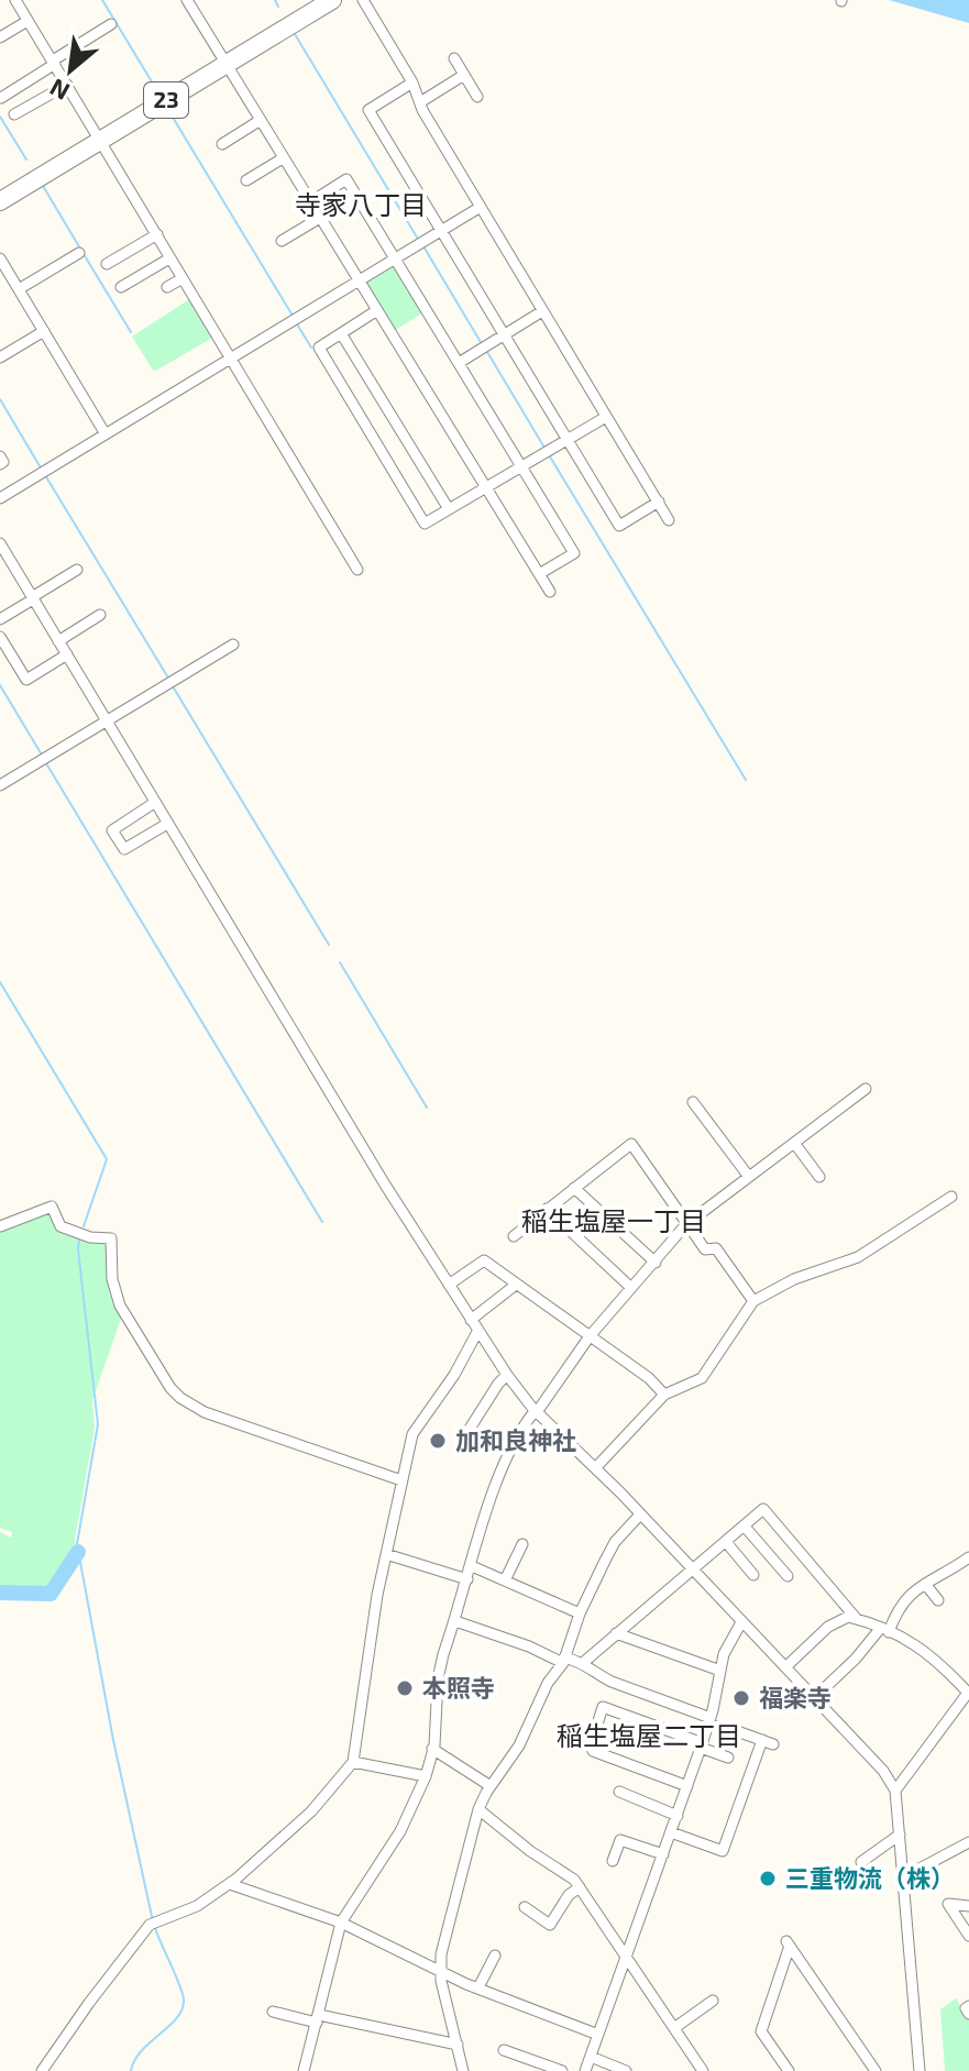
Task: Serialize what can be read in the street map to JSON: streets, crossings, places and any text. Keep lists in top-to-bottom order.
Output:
{
  "streets": {
    "highway": ["23"]
  },
  "districts": ["寺家八丁目", "稲生塩屋一丁目", "稲生塩屋二丁目"],
  "places": [
    "加和良神社",
    "本照寺",
    "福楽寺",
    "三重物流（株）"
  ],
  "north": "bottom left"
}
